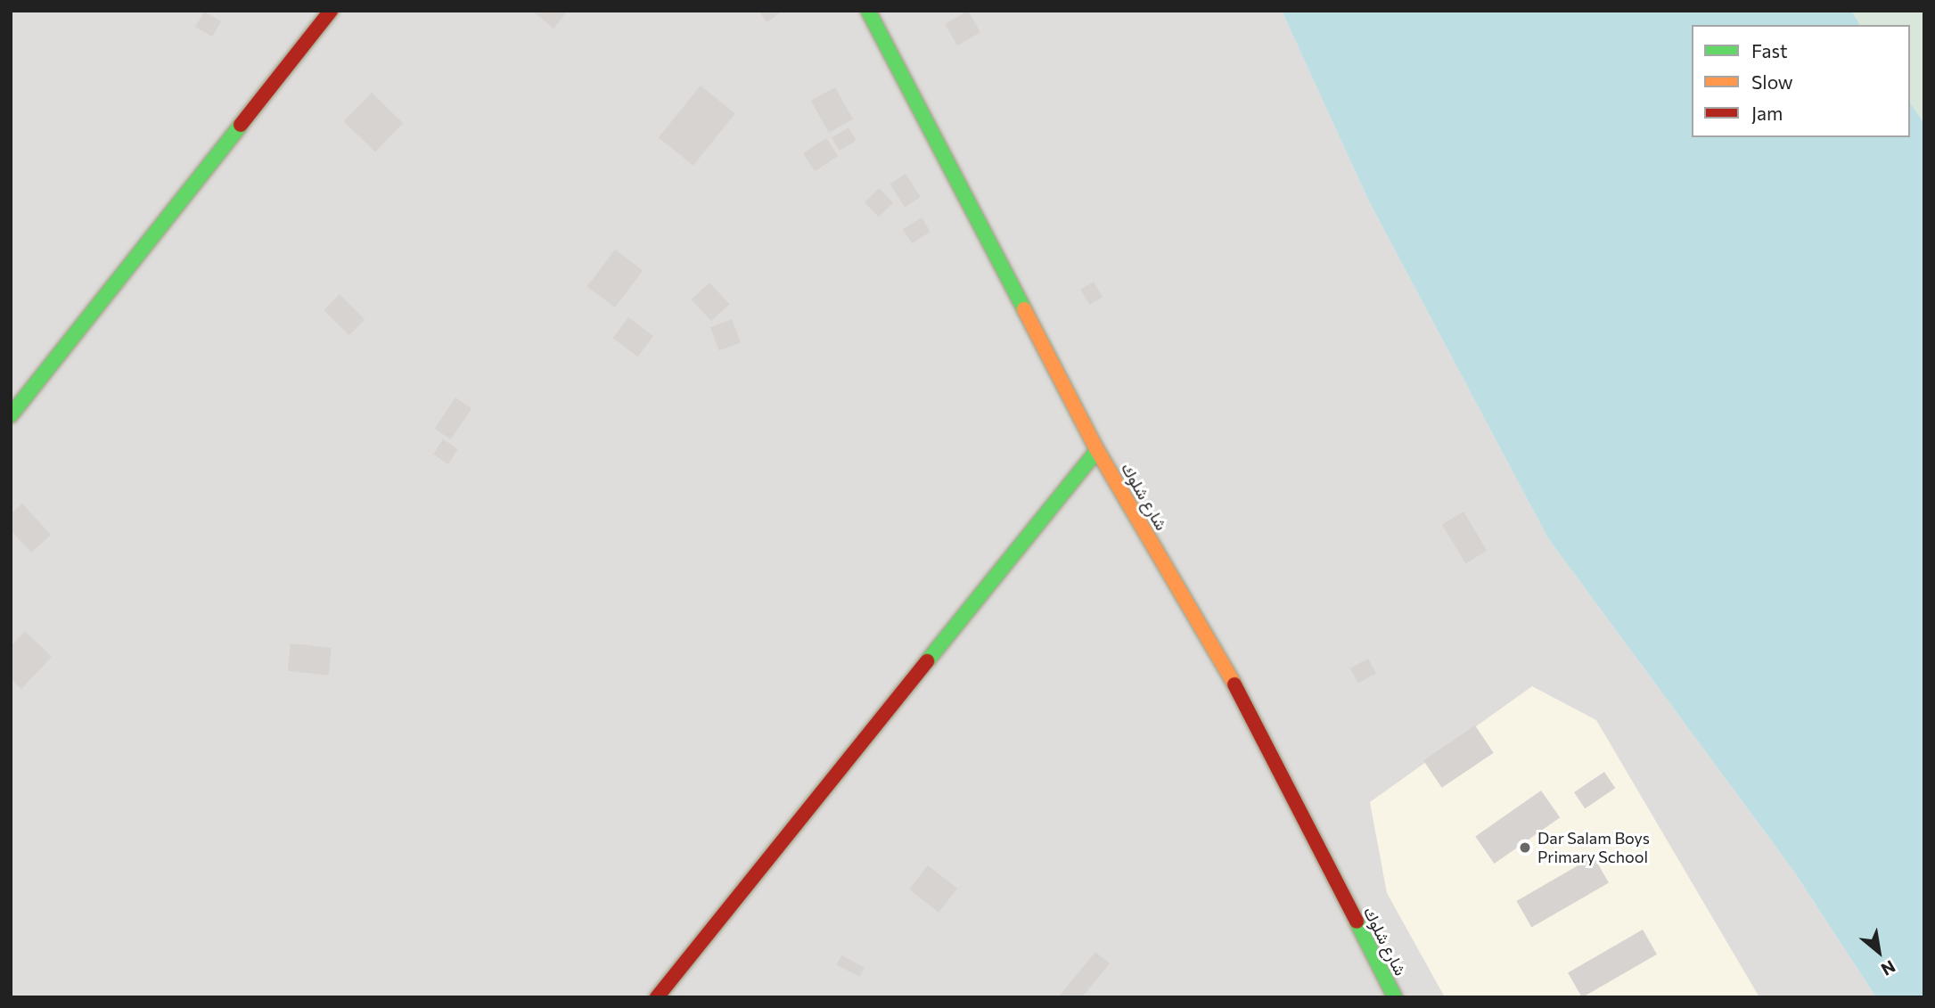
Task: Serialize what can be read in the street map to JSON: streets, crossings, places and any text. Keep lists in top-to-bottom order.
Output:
{
  "streets": {
    "street": ["شارع شلوك"]
  },
  "places": ["Dar Salam Boys Primary School"],
  "legend": ["Fast", "Slow", "Jam"],
  "north": "bottom right"
}
